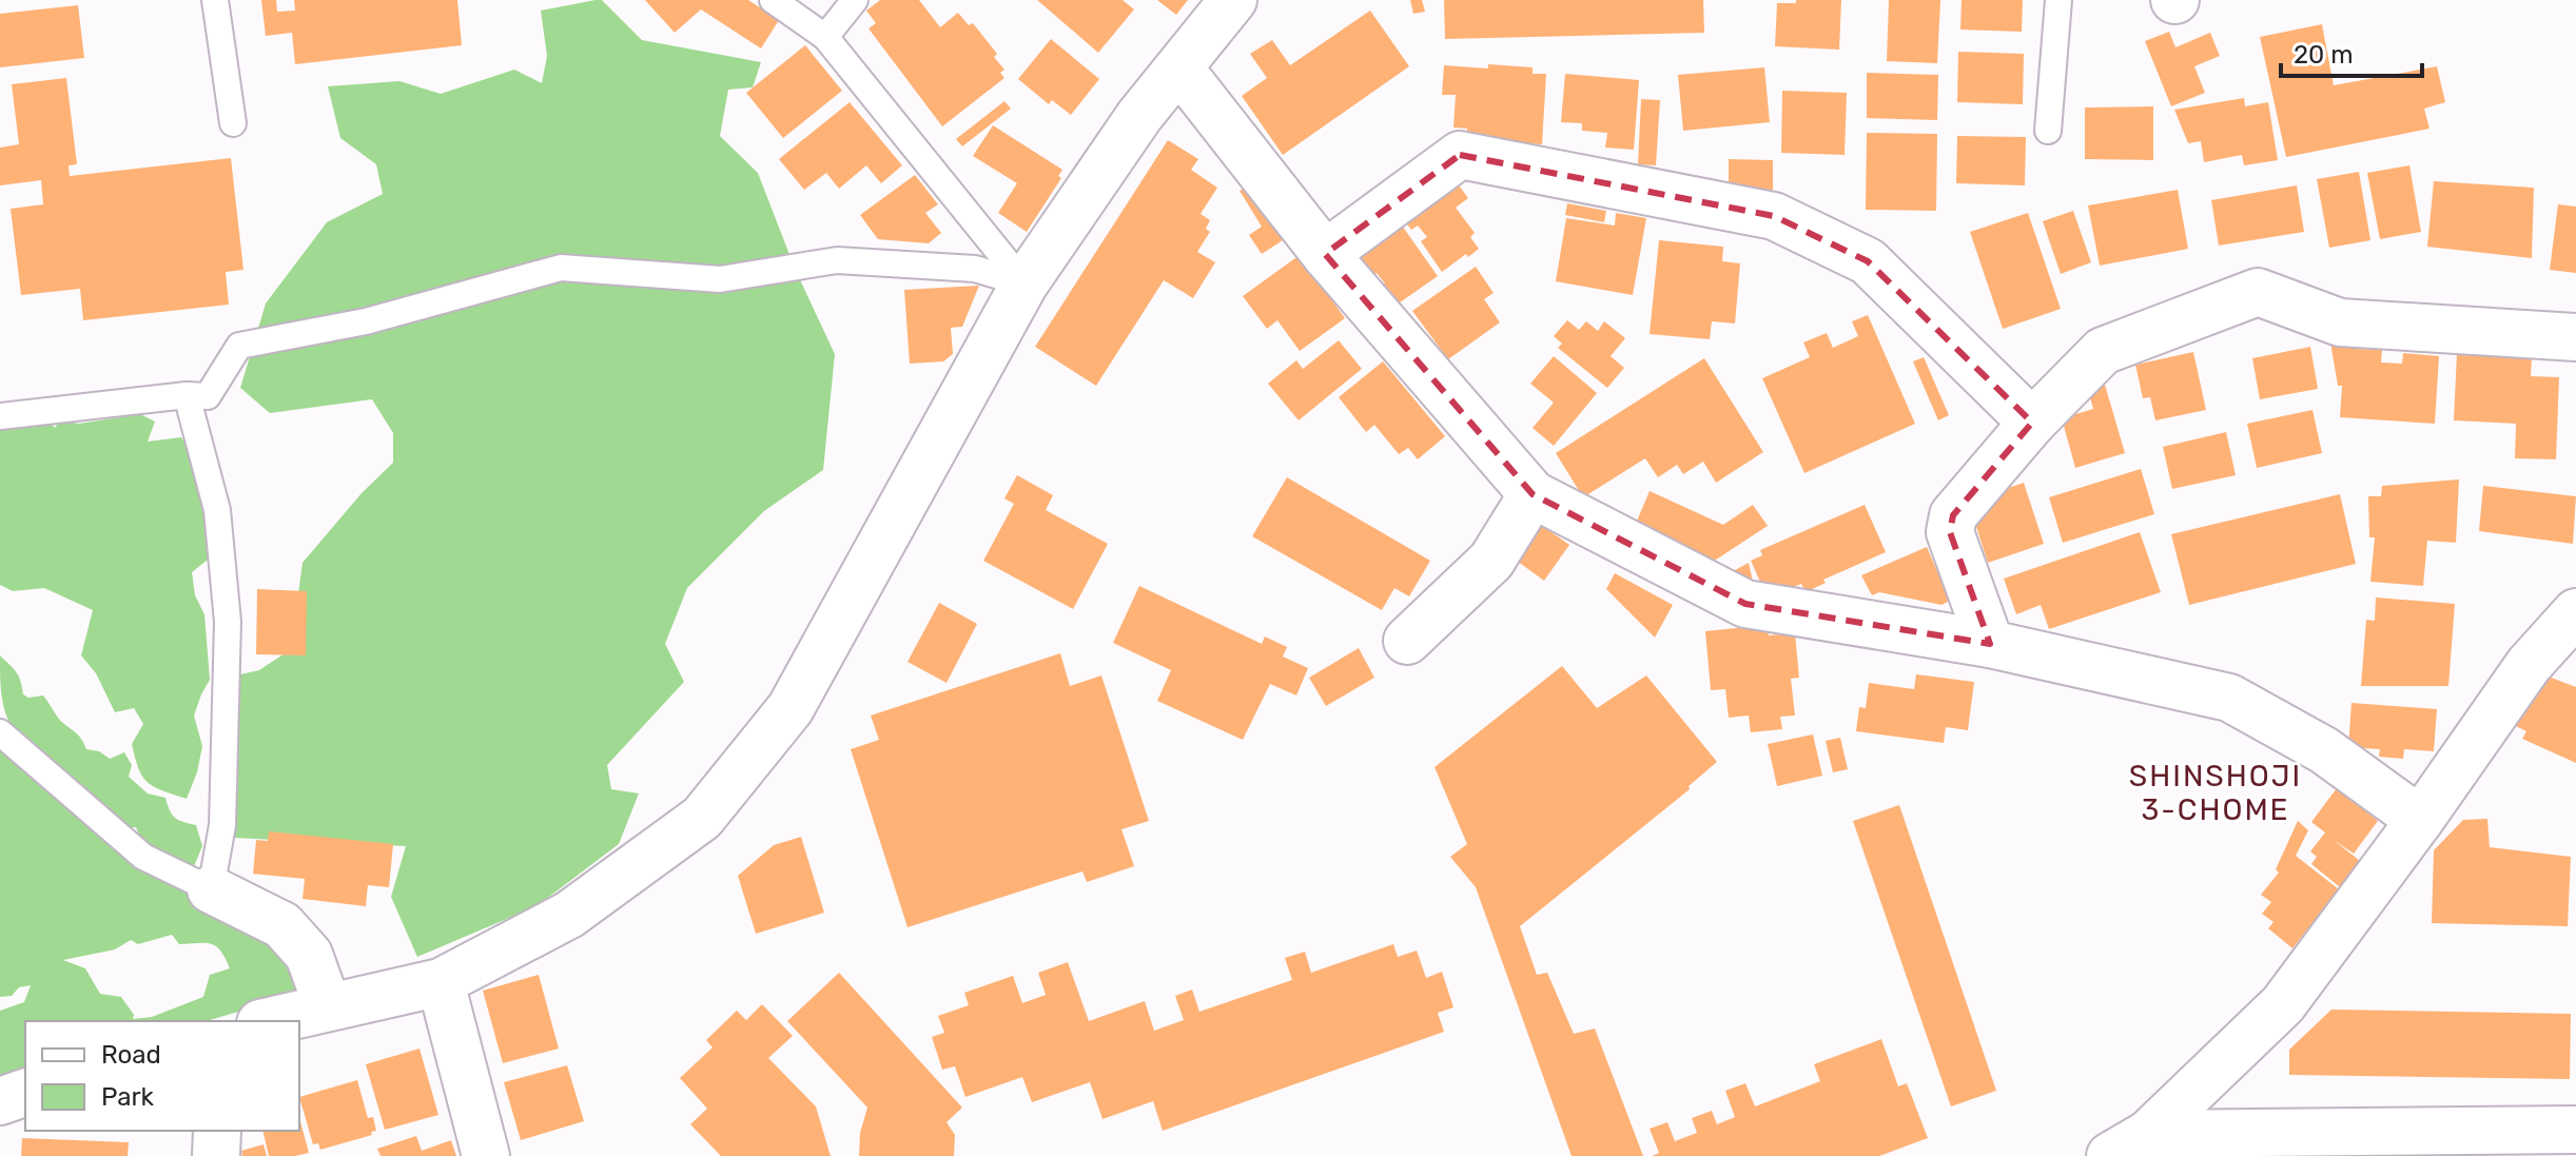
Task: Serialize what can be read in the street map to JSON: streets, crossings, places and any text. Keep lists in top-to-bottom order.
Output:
{
  "districts": ["SHINSHOJI 3-CHOME"],
  "legend": ["Road", "Park"],
  "scale_bar": "20 m"
}
